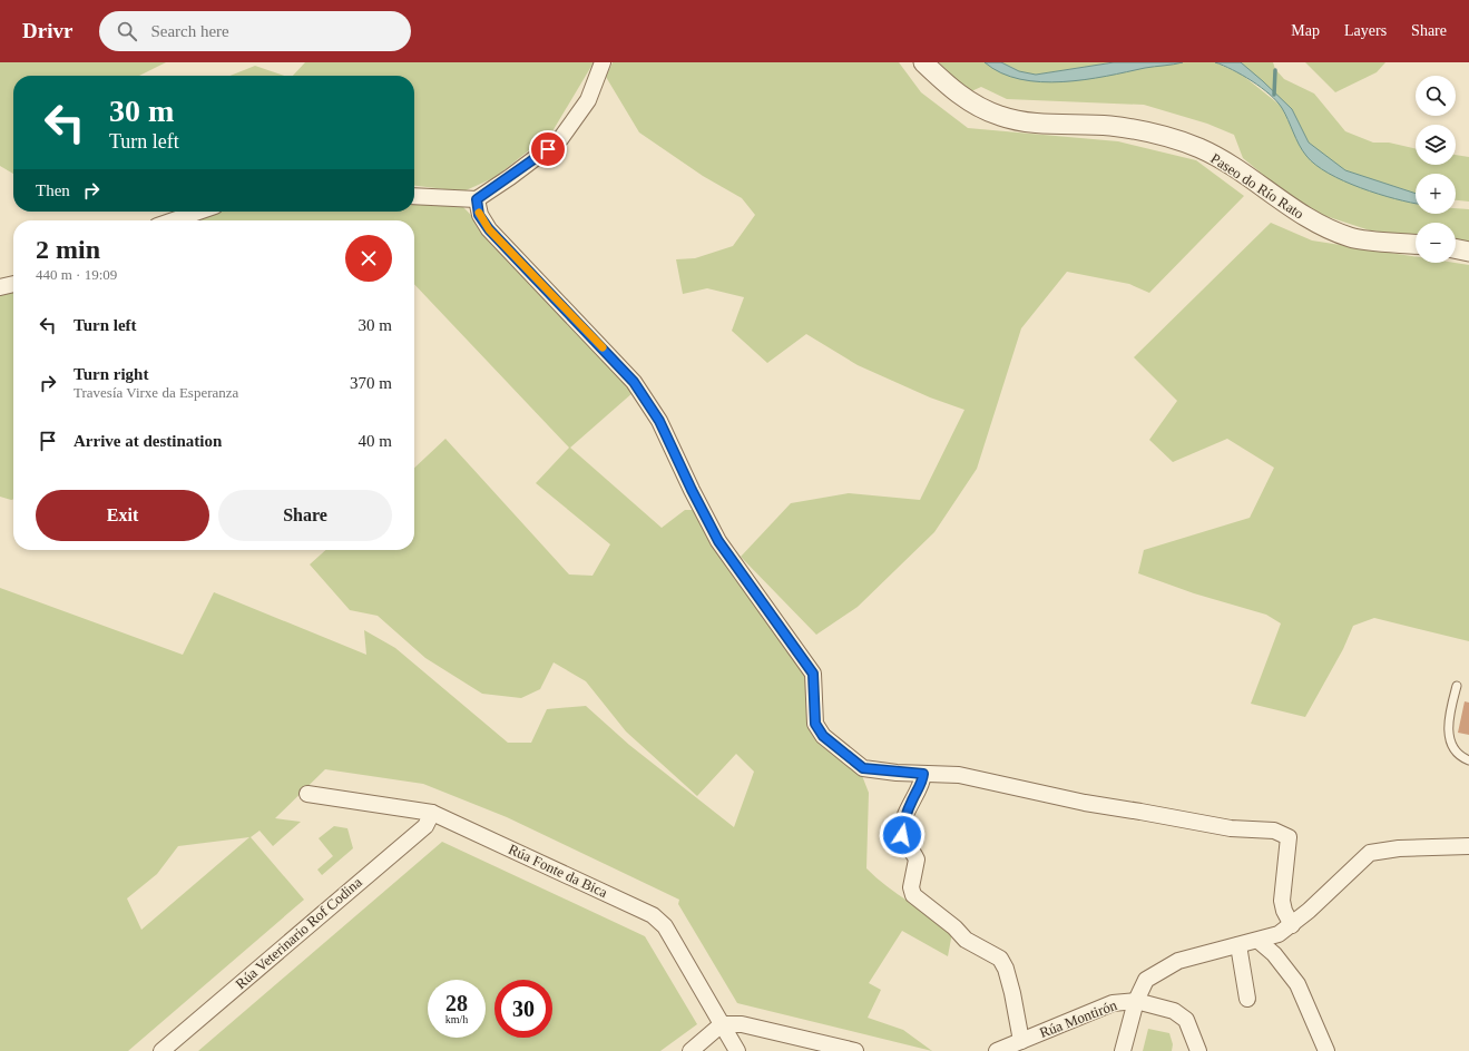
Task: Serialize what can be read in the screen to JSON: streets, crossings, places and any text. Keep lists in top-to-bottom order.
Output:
{
  "streets": {
    "street": [
      "Paseo do Río Rato",
      "Rúa Fonte da Bica",
      "Rúa Veterinario Rof Codina",
      "Rúa Montirón"
    ]
  },
  "crossings": [
    ["Rúa Fonte da Bica", "Rúa Veterinario Rof Codina"]
  ],
  "page": {
    "header": "Drivr",
    "search": "Search here",
    "nav": ["Map", "Layers", "Share"],
    "map_buttons": ["+", "−"],
    "turn": ["30 m", "Turn left"],
    "then": "Then",
    "heading": ["2 min", "440 m · 19:09"],
    "list": [
      {
        "name": "Turn left",
        "value": "30 m"
      },
      {
        "name": "Turn right",
        "note": "Travesía Virxe da Esperanza",
        "value": "370 m"
      },
      {
        "name": "Arrive at destination",
        "value": "40 m"
      }
    ],
    "buttons": ["Exit", "Share"],
    "speed": "28 km/h",
    "limit": "30"
  }
}
